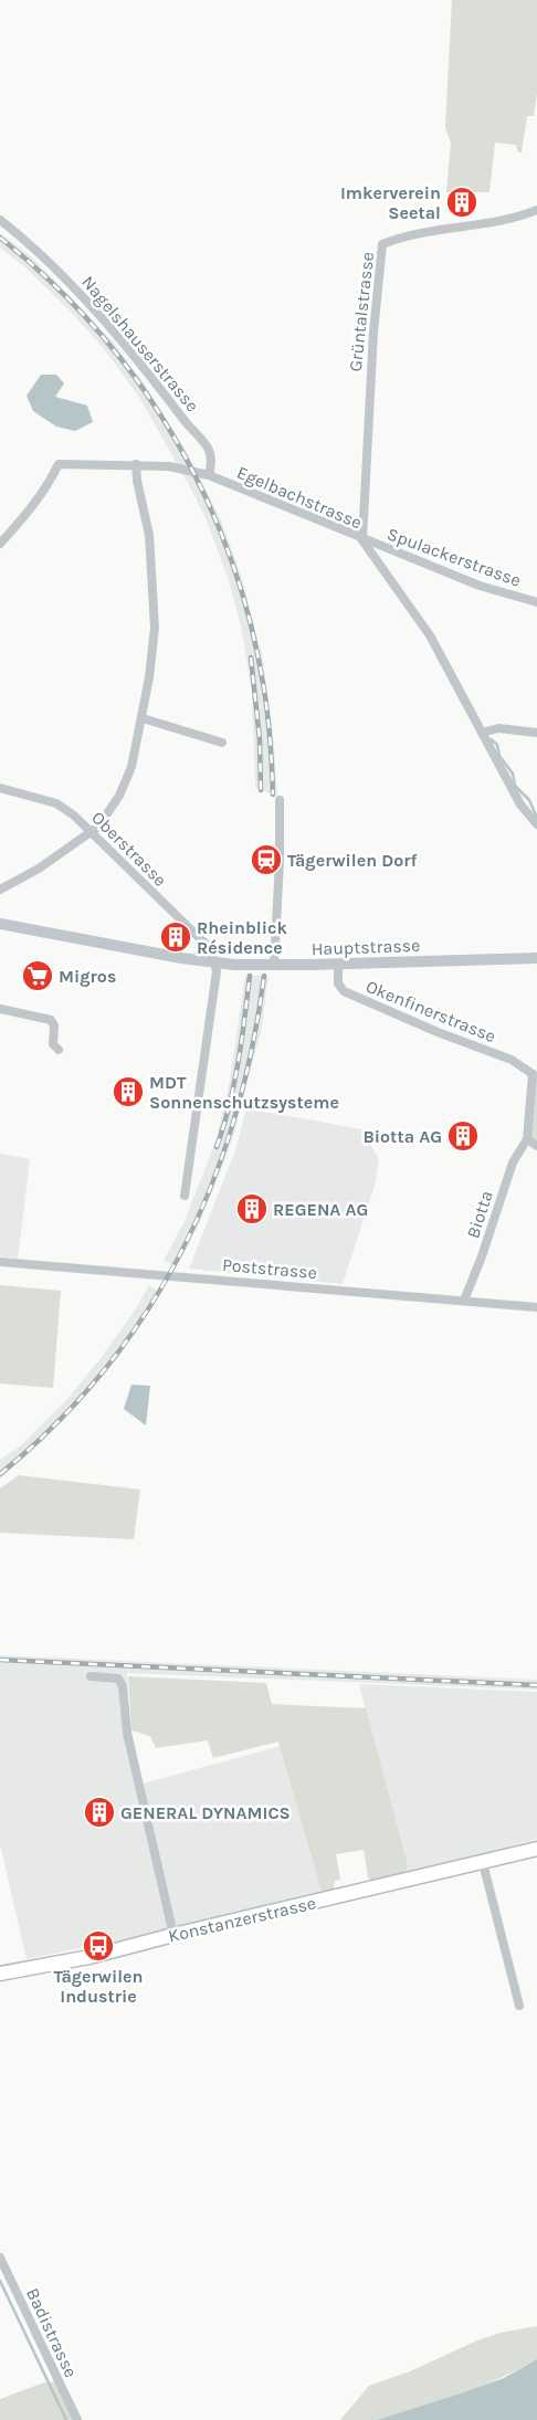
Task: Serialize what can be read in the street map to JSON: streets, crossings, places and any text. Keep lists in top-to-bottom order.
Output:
{
  "streets": {
    "main road": ["Konstanzerstrasse"],
    "street": [
      "Grüntalstrasse",
      "Nagelshauserstrasse",
      "Egelbachstrasse",
      "Spulackerstrasse",
      "Oberstrasse",
      "Hauptstrasse",
      "Okenfinerstrasse",
      "Biotta",
      "Poststrasse",
      "Badistrasse"
    ]
  },
  "crossings": [
    ["Grüntalstrasse", "Egelbachstrasse"],
    ["Grüntalstrasse", "Spulackerstrasse"],
    ["Nagelshauserstrasse", "Egelbachstrasse"],
    ["Egelbachstrasse", "Spulackerstrasse"],
    ["Oberstrasse", "Hauptstrasse"],
    ["Hauptstrasse", "Okenfinerstrasse"],
    ["Biotta", "Poststrasse"]
  ],
  "places": {
    "building": [
      "Imkerverein Seetal",
      "Rheinblick Résidence",
      "MDT Sonnenschutzsysteme",
      "Biotta AG",
      "REGENA AG",
      "GENERAL DYNAMICS"
    ],
    "station": ["Tägerwilen Dorf"],
    "supermarket": ["Migros"],
    "bus stop": ["Tägerwilen Industrie"]
  }
}
